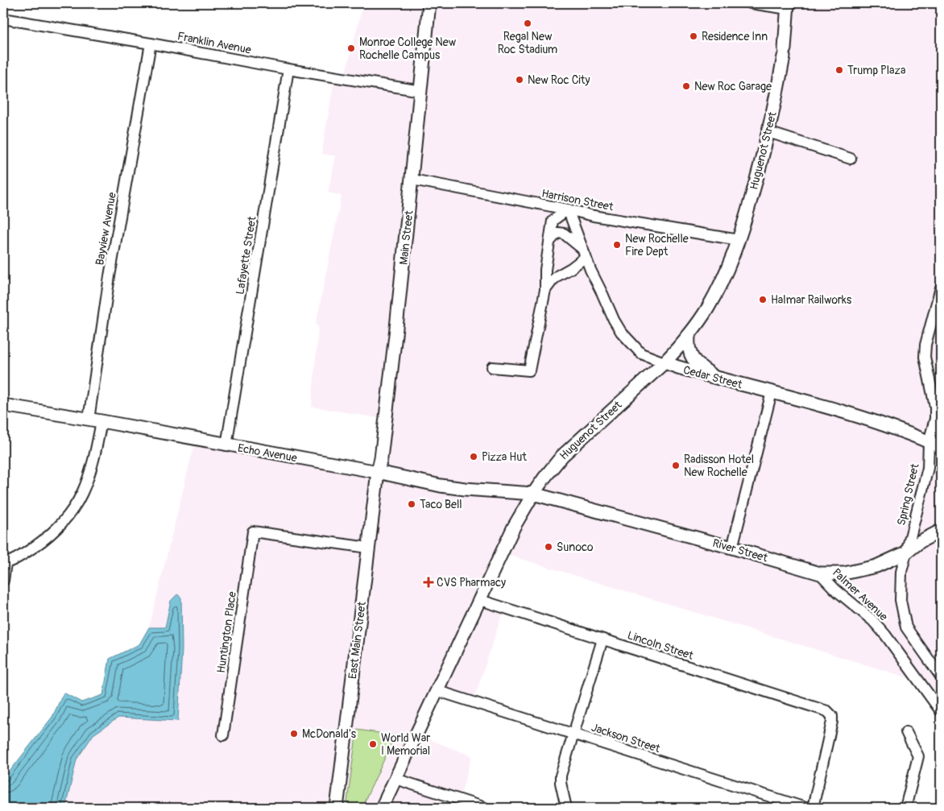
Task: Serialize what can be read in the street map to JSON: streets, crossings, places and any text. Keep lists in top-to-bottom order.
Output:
{
  "streets": {
    "main road": [
      "Huguenot Street",
      "Main Street",
      "Cedar Street",
      "Echo Avenue",
      "River Street",
      "East Main Street"
    ],
    "street": [
      "Franklin Avenue",
      "Harrison Street",
      "Bayview Avenue",
      "Lafayette Street",
      "Spring Street",
      "Palmer Avenue",
      "Huntington Place",
      "Lincoln Street",
      "Jackson Street"
    ]
  },
  "crossings": [
    ["Franklin Avenue", "Bayview Avenue"],
    ["Franklin Avenue", "Main Street"],
    ["Franklin Avenue", "Lafayette Street"],
    ["Huguenot Street", "Harrison Street"],
    ["Huguenot Street", "Cedar Street"],
    ["Huguenot Street", "Echo Avenue"],
    ["Huguenot Street", "River Street"],
    ["Huguenot Street", "Lincoln Street"],
    ["Huguenot Street", "Jackson Street"],
    ["Harrison Street", "Main Street"],
    ["Harrison Street", "Cedar Street"],
    ["Bayview Avenue", "Echo Avenue"],
    ["Main Street", "Echo Avenue"],
    ["Main Street", "East Main Street"],
    ["Lafayette Street", "Echo Avenue"],
    ["Cedar Street", "Spring Street"],
    ["Echo Avenue", "River Street"],
    ["Echo Avenue", "East Main Street"],
    ["Spring Street", "River Street"],
    ["Spring Street", "Palmer Avenue"],
    ["River Street", "Palmer Avenue"],
    ["Huntington Place", "East Main Street"]
  ],
  "places": {
    "other": [
      "Regal New Roc Stadium",
      "Residence Inn",
      "Monroe College New Rochelle Campus",
      "Trump Plaza",
      "New Roc City",
      "New Roc Garage",
      "New Rochelle Fire Dept",
      "Halmar Railworks",
      "Pizza Hut",
      "Radisson Hotel New Rochelle",
      "Taco Bell",
      "Sunoco",
      "McDonald's",
      "World War I Memorial"
    ],
    "health": ["CVS Pharmacy"]
  }
}
